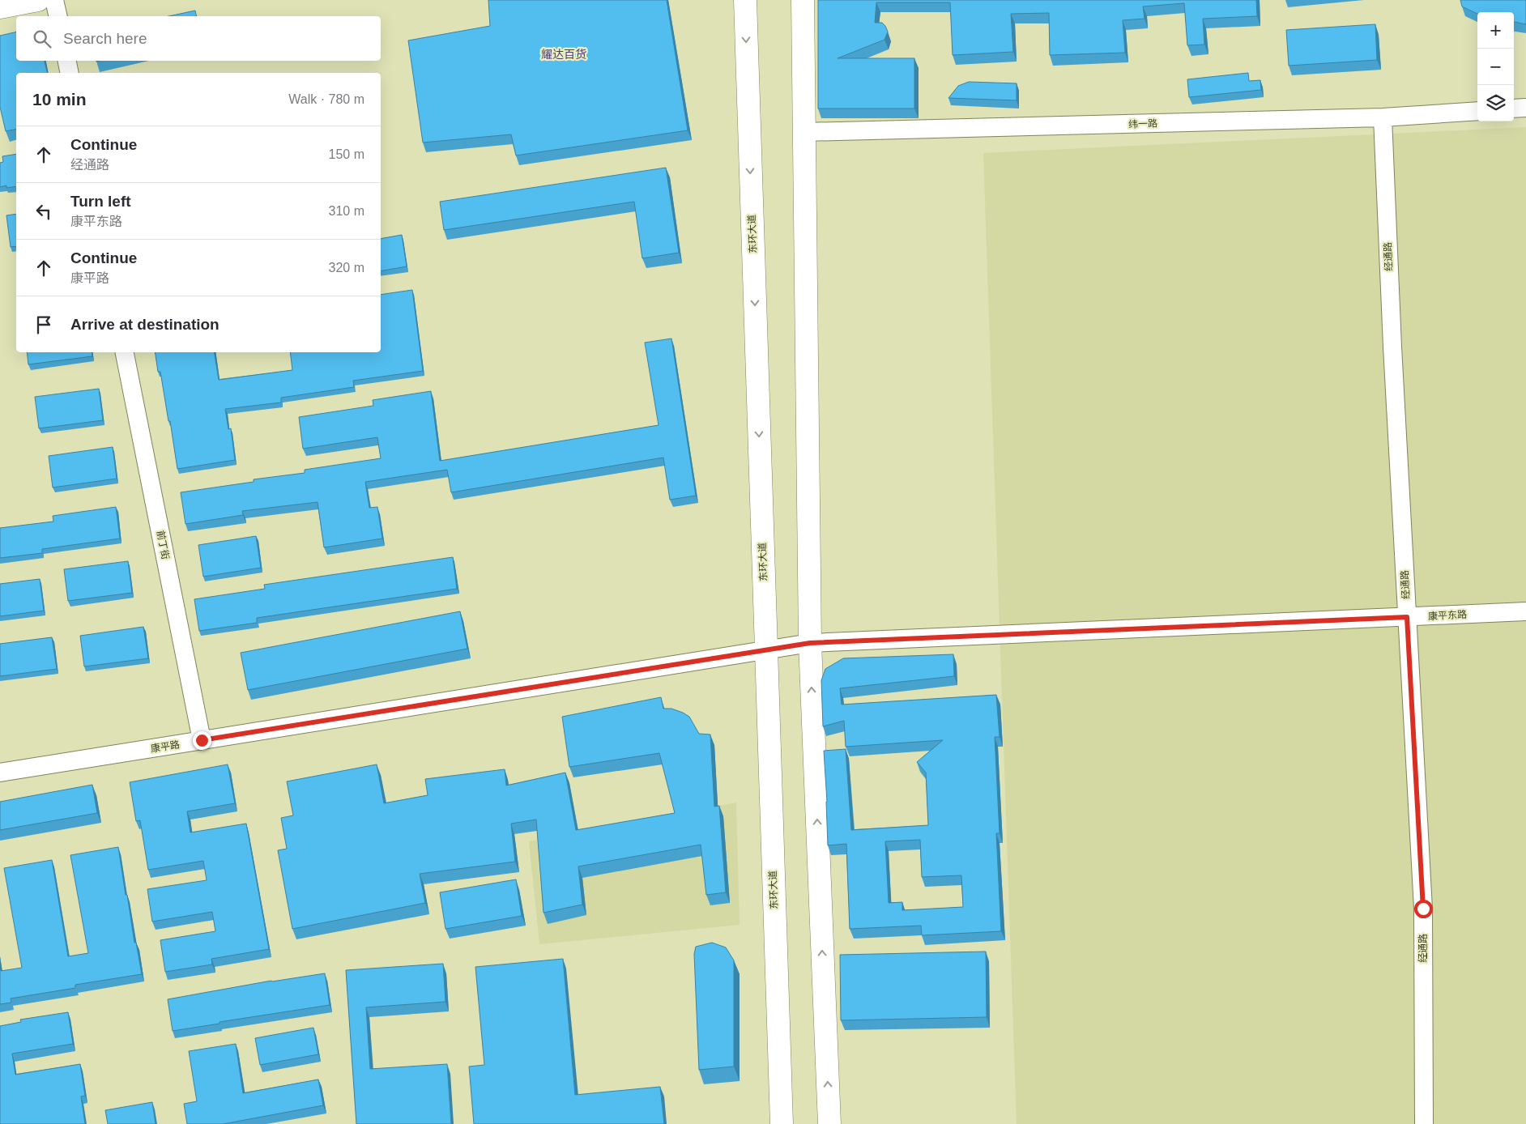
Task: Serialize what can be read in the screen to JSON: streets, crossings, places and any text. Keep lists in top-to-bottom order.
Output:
{
  "streets": {
    "main road": ["东环大道"],
    "street": [
      "纬一路",
      "经通路",
      "前丁街",
      "康平东路",
      "康平路"
    ]
  },
  "crossings": [
    ["纬一路", "经通路"],
    ["东环大道", "康平路"],
    ["经通路", "康平东路"],
    ["前丁街", "康平路"],
    ["康平东路", "康平路"]
  ],
  "districts": ["耀达百货"],
  "page": {
    "map_buttons": ["+", "−"],
    "search": "Search here",
    "heading": ["10 min", "Walk · 780 m"],
    "list": [
      ["Continue", "经通路", "150 m"],
      ["Turn left", "康平东路", "310 m"],
      ["Continue", "康平路", "320 m"],
      "Arrive at destination"
    ]
  }
}
